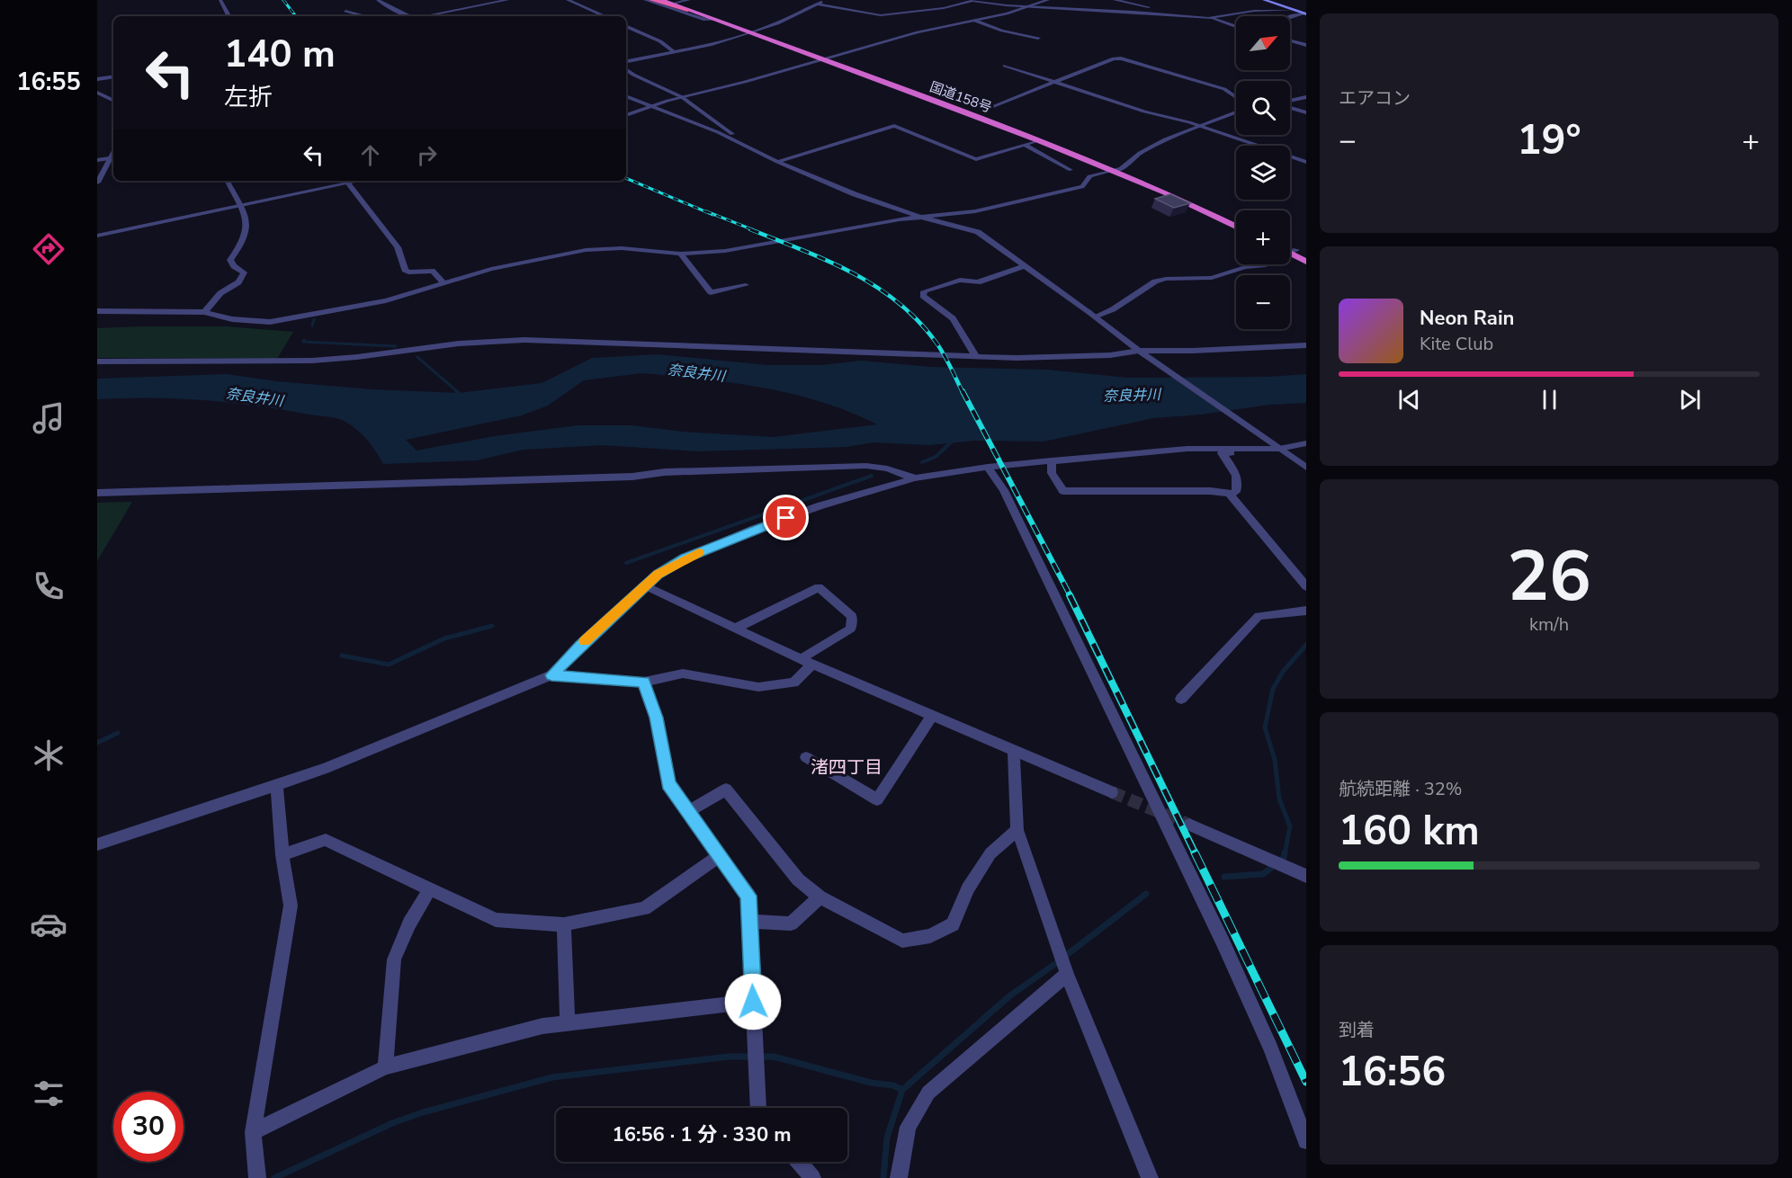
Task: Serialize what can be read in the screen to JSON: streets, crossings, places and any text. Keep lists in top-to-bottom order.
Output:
{
  "streets": {
    "highway": ["国道158号"]
  },
  "districts": ["渚四丁目"],
  "water": ["奈良井川"],
  "north": "top right",
  "page": {
    "tabs": "16:55",
    "tile": [
      "エアコン",
      ["26", "km/h"],
      ["航続距離 · 32%", "160 km"],
      ["到着", "16:56"]
    ],
    "map_buttons": ["+", "−"],
    "turn": ["140 m", "左折"],
    "heat": ["−", "19°", "+"],
    "song": ["Neon Rain", "Kite Club"],
    "limit": "30",
    "trip": "16:56 · 1 分 · 330 m"
  }
}
